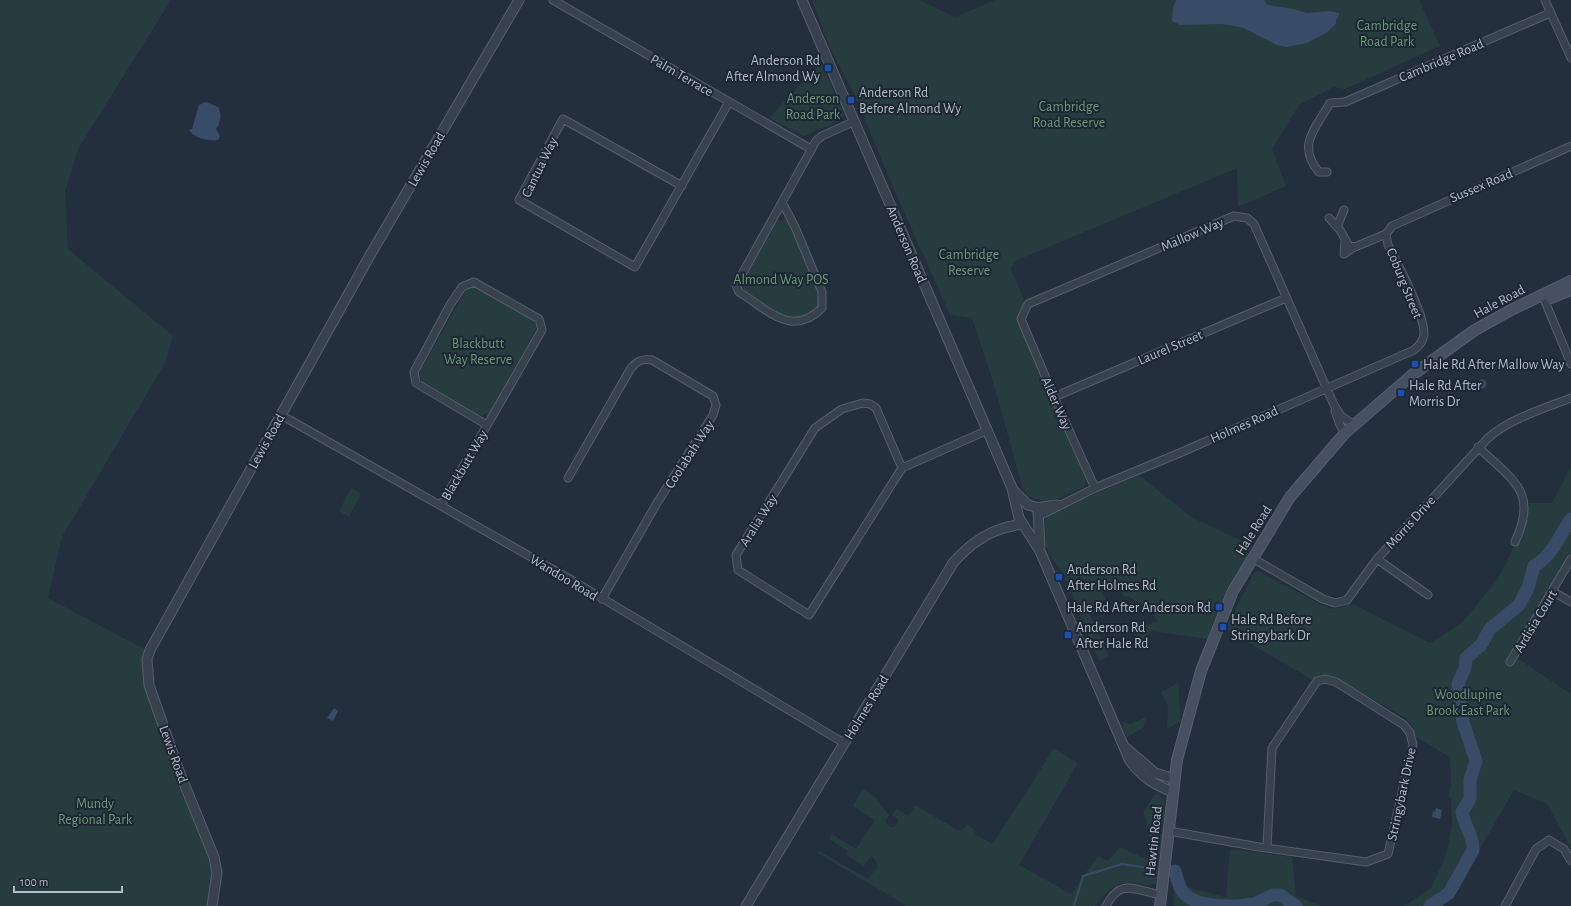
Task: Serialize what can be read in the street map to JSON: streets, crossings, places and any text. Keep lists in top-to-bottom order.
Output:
{
  "streets": {
    "main road": ["Hale Road", "Hawtin Road"],
    "street": [
      "Cambridge Road",
      "Palm Terrace",
      "Lewis Road",
      "Cantua Way",
      "Sussex Road",
      "Mallow Way",
      "Anderson Road",
      "Coburg Street",
      "Laurel Street",
      "Alder Way",
      "Holmes Road",
      "Coolabah Way",
      "Blackbutt Way",
      "Aralia Way",
      "Morris Drive",
      "Wandoo Road",
      "Ardisia Court",
      "Stringybark Drive"
    ]
  },
  "crossings": [
    ["Palm Terrace", "Cantua Way"],
    ["Lewis Road", "Wandoo Road"],
    ["Sussex Road", "Coburg Street"],
    ["Mallow Way", "Hale Road"],
    ["Mallow Way", "Laurel Street"],
    ["Mallow Way", "Alder Way"],
    ["Mallow Way", "Holmes Road"],
    ["Anderson Road", "Hale Road"],
    ["Anderson Road", "Holmes Road"],
    ["Anderson Road", "Hawtin Road"],
    ["Coburg Street", "Holmes Road"],
    ["Hale Road", "Morris Drive"],
    ["Hale Road", "Hawtin Road"],
    ["Laurel Street", "Alder Way"],
    ["Alder Way", "Holmes Road"],
    ["Holmes Road", "Wandoo Road"],
    ["Coolabah Way", "Wandoo Road"],
    ["Blackbutt Way", "Wandoo Road"],
    ["Stringybark Drive", "Hawtin Road"]
  ],
  "parks": [
    "Cambridge Road Park",
    "Anderson Road Park",
    "Cambridge Road Reserve",
    "Cambridge Reserve",
    "Almond Way POS",
    "Blackbutt Way Reserve",
    "Woodlupine Brook East Park",
    "Mundy Regional Park"
  ],
  "places": {
    "transit": [
      "Anderson Rd After Almond Wy",
      "Anderson Rd Before Almond Wy",
      "Hale Rd After Mallow Way",
      "Hale Rd After Morris Dr",
      "Anderson Rd After Holmes Rd",
      "Hale Rd After Anderson Rd",
      "Hale Rd Before Stringybark Dr",
      "Anderson Rd After Hale Rd"
    ]
  },
  "scale_bar": "100 m"
}
